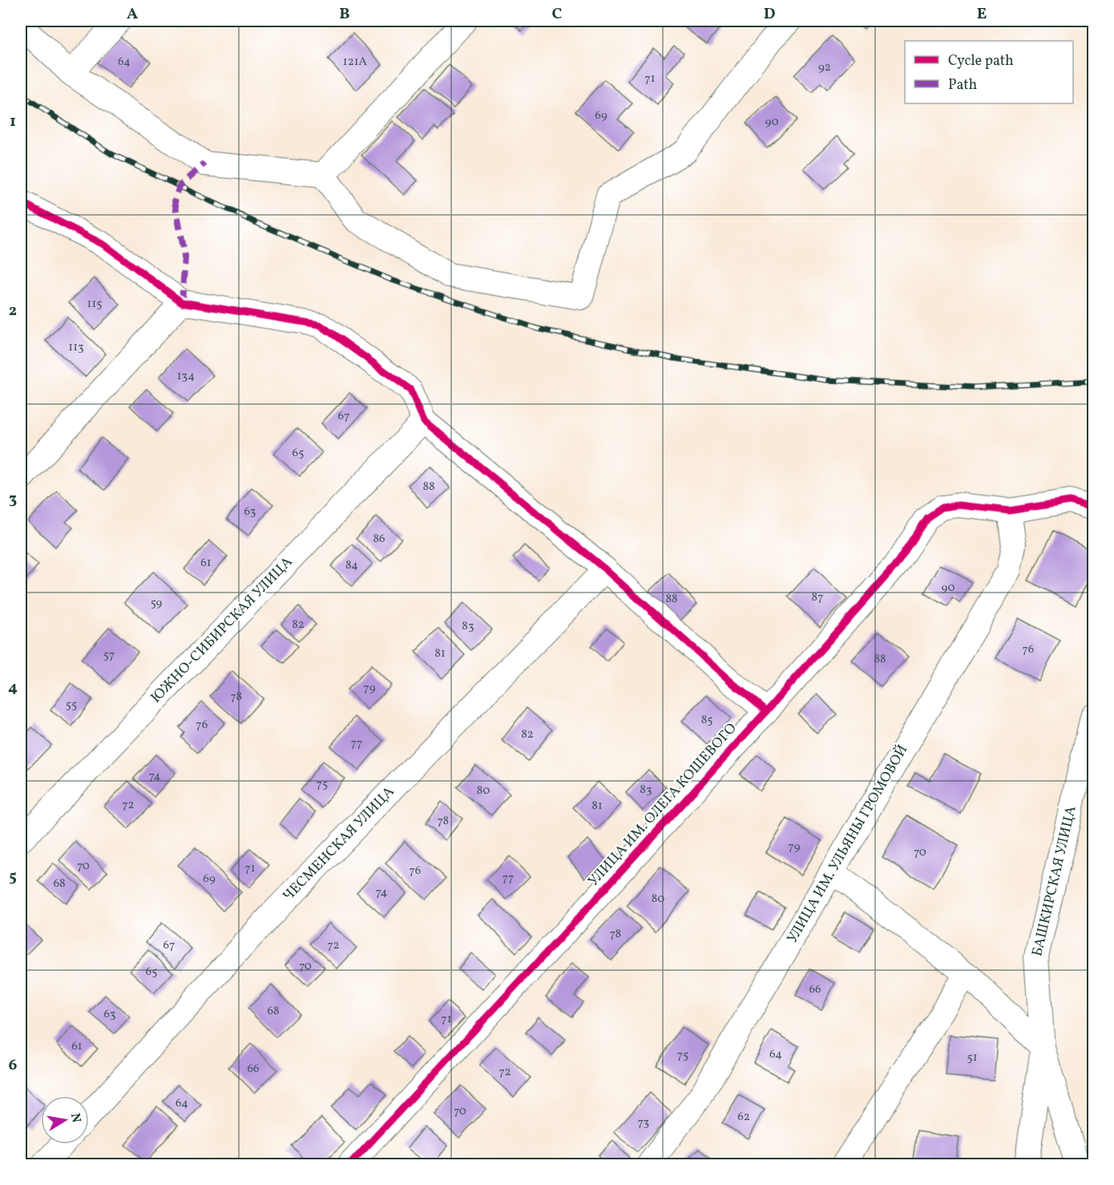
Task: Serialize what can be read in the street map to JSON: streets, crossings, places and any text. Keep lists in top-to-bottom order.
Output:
{
  "streets": {
    "street": [
      "ЮЖНО-СИБИРСКАЯ УЛИЦА",
      "УЛИЦА ИМ. ОЛЕГА КОШЕВОГО",
      "ЧЕСМЕНСКАЯ УЛИЦА",
      "УЛИЦА ИМ. УЛЬЯНЫ ГРОМОВОЙ",
      "БАШКИРСКАЯ УЛИЦА"
    ]
  },
  "crossings": [
    ["УЛИЦА ИМ. ОЛЕГА КОШЕВОГО", "УЛИЦА ИМ. УЛЬЯНЫ ГРОМОВОЙ"]
  ],
  "house_numbers": [
    "64",
    "121А",
    "92",
    "71",
    "69",
    "90",
    "115",
    "113",
    "134",
    "67",
    "65",
    "88",
    "63",
    "86",
    "61",
    "84",
    "90",
    "87",
    "88",
    "59",
    "82",
    "83",
    "76",
    "81",
    "57",
    "88",
    "79",
    "78",
    "55",
    "85",
    "76",
    "82",
    "77",
    "74",
    "75",
    "83",
    "80",
    "72",
    "81",
    "78",
    "79",
    "70",
    "70",
    "71",
    "76",
    "77",
    "69",
    "68",
    "74",
    "80",
    "78",
    "67",
    "72",
    "70",
    "65",
    "66",
    "68",
    "63",
    "71",
    "61",
    "64",
    "75",
    "51",
    "66",
    "72",
    "64",
    "70",
    "62",
    "73"
  ],
  "legend": ["Cycle path", "Path"],
  "north": "right",
  "grid": {
    "columns": [
      "A",
      "B",
      "C",
      "D",
      "E"
    ],
    "rows": [
      "1",
      "2",
      "3",
      "4",
      "5",
      "6"
    ]
  }
}
